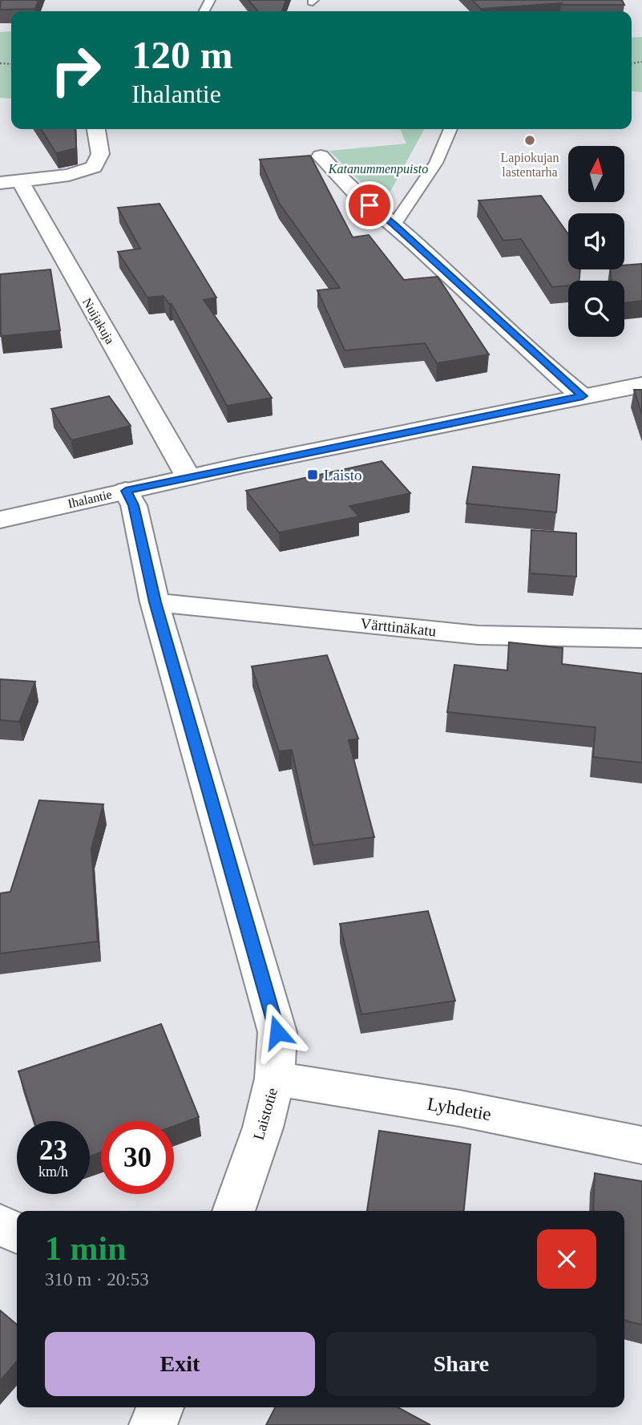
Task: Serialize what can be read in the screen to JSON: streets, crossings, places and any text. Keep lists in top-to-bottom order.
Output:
{
  "streets": {
    "street": [
      "Nuijakuja",
      "Ihalantie",
      "Värttinäkatu",
      "Lyhdetie",
      "Laistotie"
    ]
  },
  "crossings": [
    ["Nuijakuja", "Ihalantie"],
    ["Ihalantie", "Laistotie"],
    ["Värttinäkatu", "Laistotie"],
    ["Lyhdetie", "Laistotie"]
  ],
  "parks": ["Katanummenpuisto"],
  "places": {
    "other": ["Lapiokujan lastentarha"],
    "transit": ["Laisto"]
  },
  "north": "top",
  "page": {
    "turn": ["120 m", "Ihalantie"],
    "speed": "23 km/h",
    "limit": "30",
    "heading": ["1 min", "310 m · 20:53"],
    "buttons": ["Exit", "Share"]
  }
}
